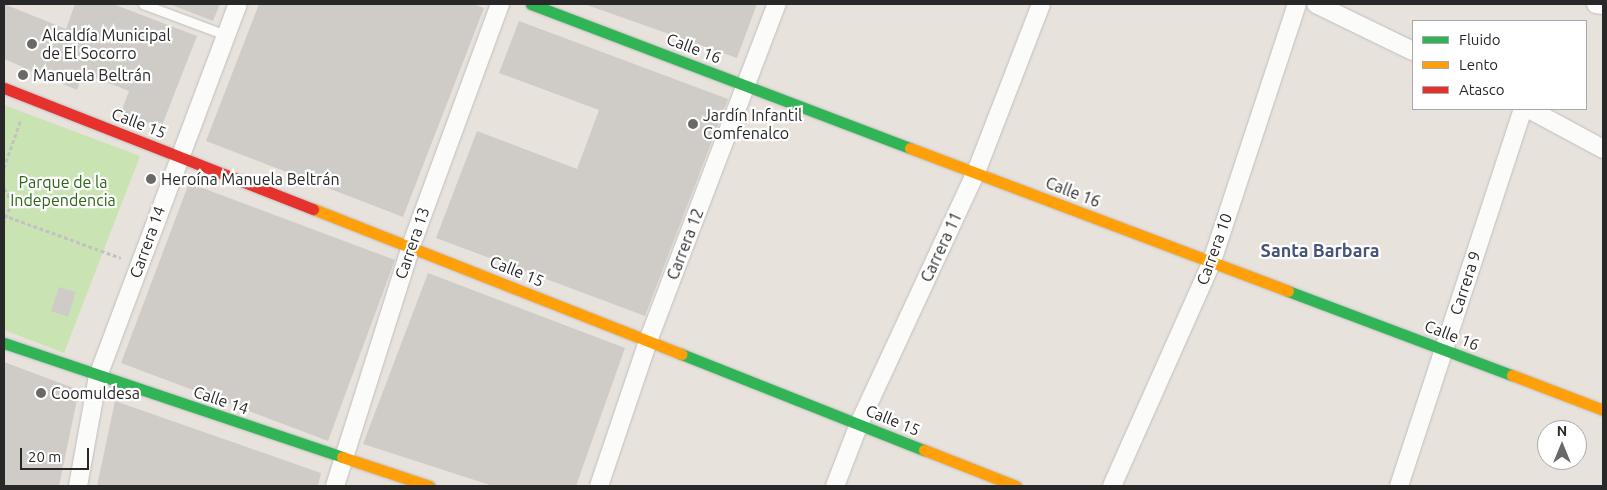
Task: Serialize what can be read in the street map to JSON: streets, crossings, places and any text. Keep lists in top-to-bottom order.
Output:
{
  "streets": {
    "street": [
      "Calle 16",
      "Calle 15",
      "Carrera 14",
      "Carrera 13",
      "Carrera 12",
      "Carrera 11",
      "Carrera 10",
      "Carrera 9",
      "Calle 14"
    ]
  },
  "crossings": [
    ["Calle 16", "Carrera 12"],
    ["Calle 16", "Carrera 11"],
    ["Calle 16", "Carrera 10"],
    ["Calle 16", "Carrera 9"],
    ["Calle 15", "Carrera 14"],
    ["Calle 15", "Carrera 13"],
    ["Calle 15", "Carrera 12"],
    ["Calle 15", "Carrera 11"],
    ["Carrera 14", "Calle 14"],
    ["Carrera 13", "Calle 14"]
  ],
  "districts": ["Santa Barbara"],
  "parks": ["Parque de la Independencia"],
  "places": [
    "Alcaldía Municipal de El Socorro",
    "Manuela Beltrán",
    "Jardín Infantil Comfenalco",
    "Heroína Manuela Beltrán",
    "Coomuldesa"
  ],
  "legend": ["Fluido", "Lento", "Atasco"],
  "scale_bar": "20 m",
  "north": "top"
}
